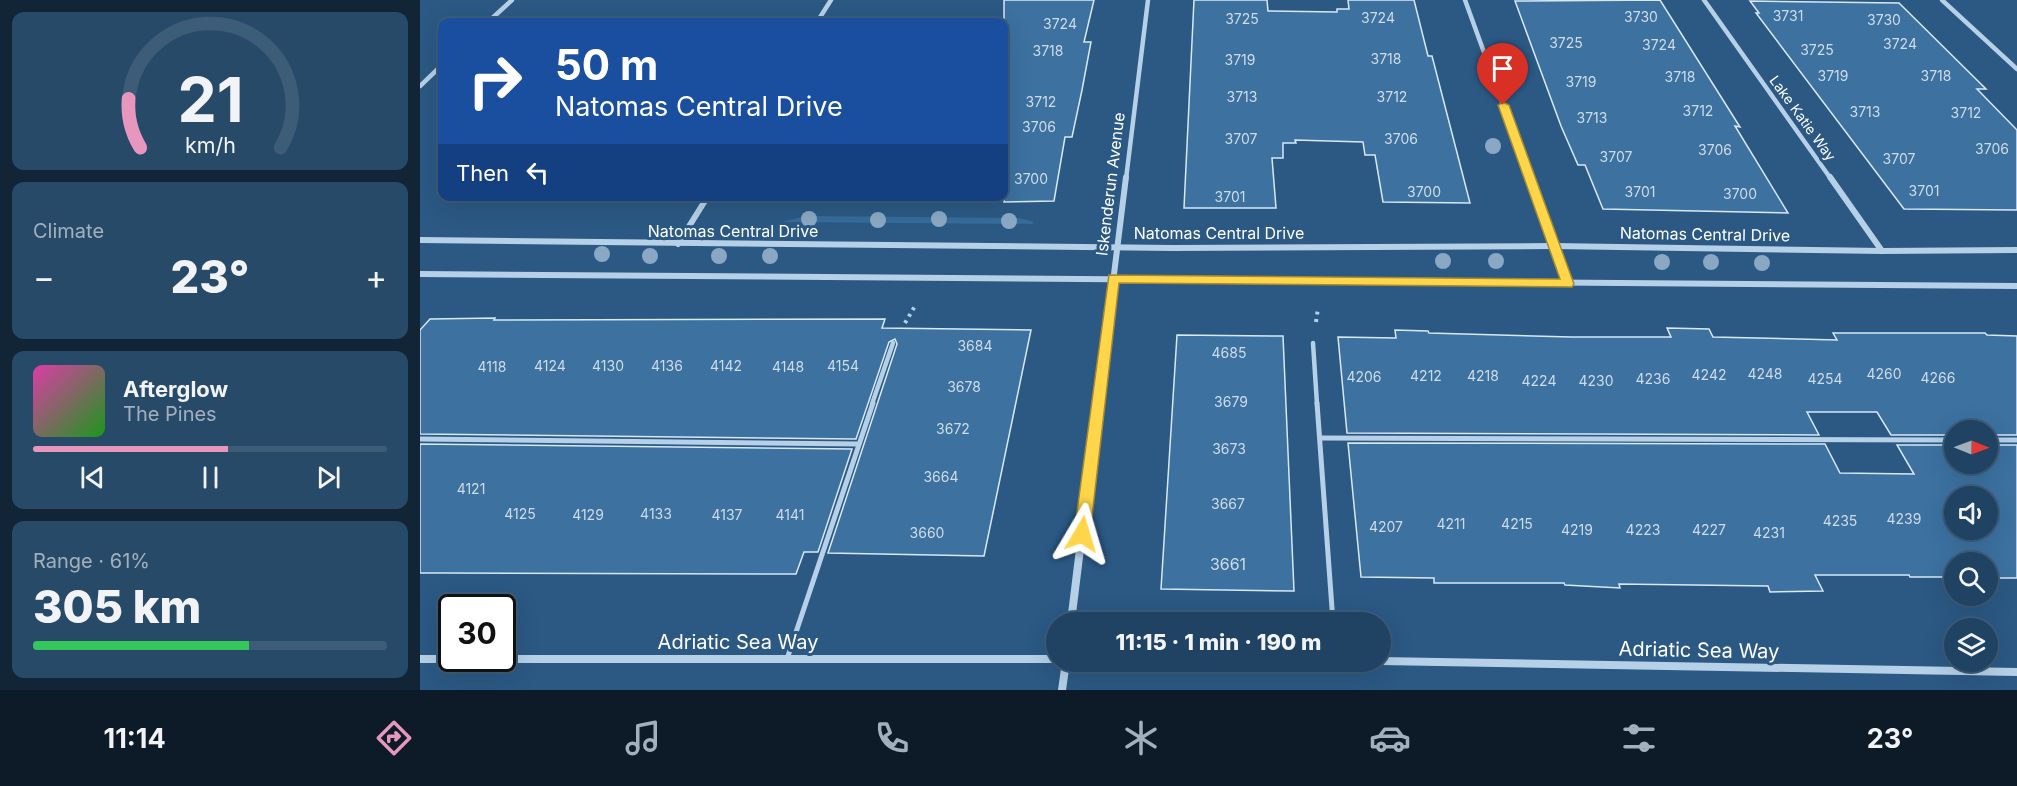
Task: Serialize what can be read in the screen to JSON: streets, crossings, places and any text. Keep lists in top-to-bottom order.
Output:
{
  "streets": {
    "street": [
      "Lake Katie Way",
      "Iskenderun Avenue",
      "Natomas Central Drive",
      "Adriatic Sea Way"
    ]
  },
  "crossings": [
    ["Lake Katie Way", "Natomas Central Drive"],
    ["Iskenderun Avenue", "Natomas Central Drive"]
  ],
  "house_numbers": [
    "3731",
    "3730",
    "3724",
    "3725",
    "3730",
    "3724",
    "3725",
    "3724",
    "3724",
    "3725",
    "3718",
    "3718",
    "3719",
    "3719",
    "3718",
    "3718",
    "3719",
    "3713",
    "3712",
    "3712",
    "3712",
    "3713",
    "3712",
    "3713",
    "3706",
    "3707",
    "3706",
    "3706",
    "3706",
    "3707",
    "3707",
    "3700",
    "3701",
    "3700",
    "3701",
    "3700",
    "3701",
    "3684",
    "4685",
    "4124",
    "4130",
    "4136",
    "4142",
    "4154",
    "4118",
    "4148",
    "4248",
    "4260",
    "4242",
    "4212",
    "4218",
    "4206",
    "4266",
    "4236",
    "4254",
    "4224",
    "4230",
    "3678",
    "3679",
    "3672",
    "3673",
    "3664",
    "4121",
    "3667",
    "4125",
    "4133",
    "4129",
    "4137",
    "4141",
    "4239",
    "4235",
    "4211",
    "4215",
    "4207",
    "4219",
    "4223",
    "4227",
    "3660",
    "4231",
    "3661"
  ],
  "north": "right",
  "page": {
    "turn": ["50 m", "Natomas Central Drive"],
    "then": "Then",
    "tile": [
      "Climate",
      ["Range · 61%", "305 km"]
    ],
    "heat": ["−", "23°", "+"],
    "song": ["Afterglow", "The Pines"],
    "limit": "30",
    "trip": "11:15 · 1 min · 190 m",
    "tabs": ["11:14", "23°"],
    "gauge": ["21", "km/h"]
  }
}
